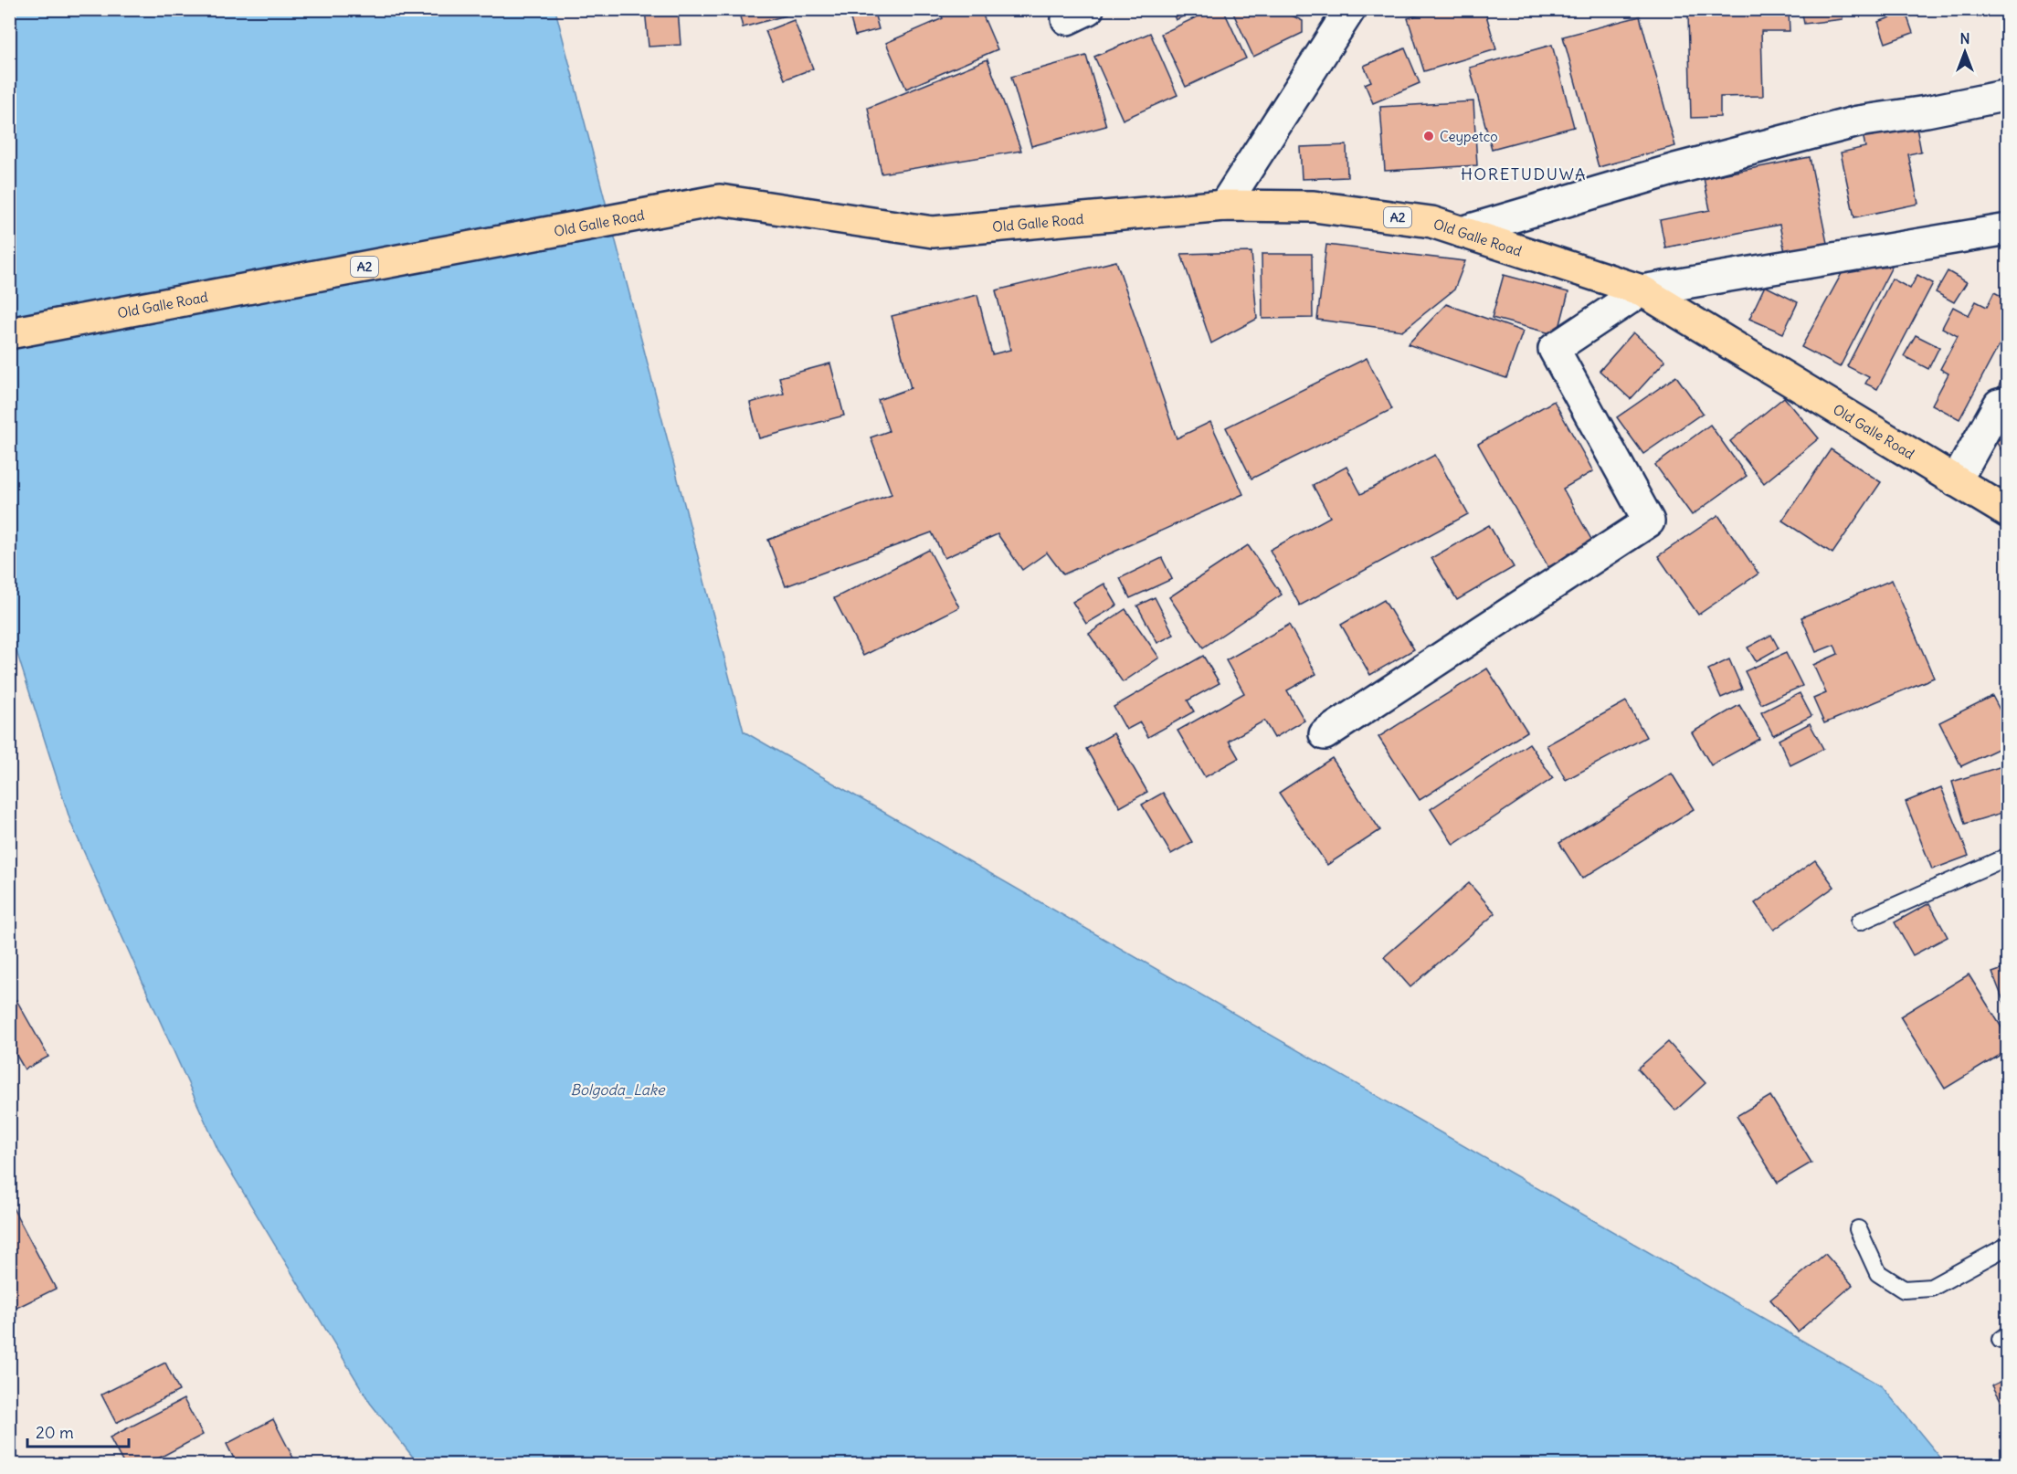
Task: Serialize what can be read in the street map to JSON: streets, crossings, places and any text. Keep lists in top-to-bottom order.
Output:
{
  "streets": {
    "highway": ["A2", "Old Galle Road"]
  },
  "districts": ["HORETUDUWA"],
  "water": ["Bolgoda_Lake"],
  "places": ["Ceypetco"],
  "scale_bar": "20 m",
  "north": "top"
}
